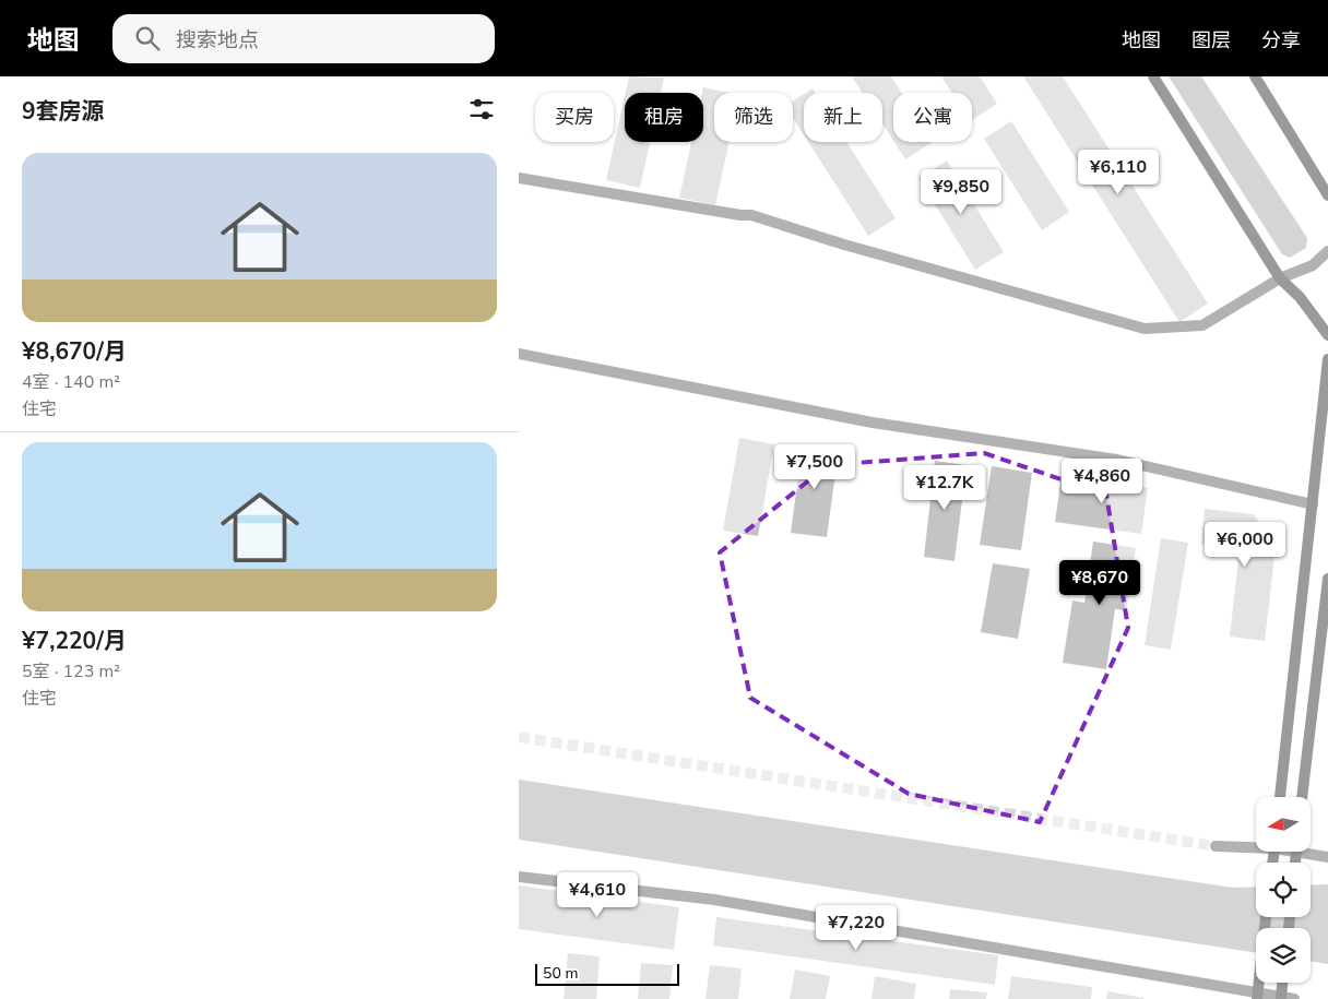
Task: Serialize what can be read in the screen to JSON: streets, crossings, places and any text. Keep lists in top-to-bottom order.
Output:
{
  "scale_bar": "50 m",
  "north": "left",
  "page": {
    "header": "地图",
    "search": "搜索地点",
    "nav": ["地图", "图层", "分享"],
    "heading": "9套房源",
    "chip": [
      "买房",
      "租房",
      "筛选",
      "新上",
      "公寓"
    ],
    "list": [
      {
        "name": "¥8,670/月",
        "note": "4室 · 140 m² · 住宅"
      },
      {
        "name": "¥7,220/月",
        "note": "5室 · 123 m² · 住宅"
      }
    ],
    "price": [
      "¥6,110",
      "¥9,850",
      "¥7,500",
      "¥4,860",
      "¥12.7K",
      "¥6,000",
      "¥8,670",
      "¥4,610",
      "¥7,220"
    ],
    "scale": "50 m"
  }
}
